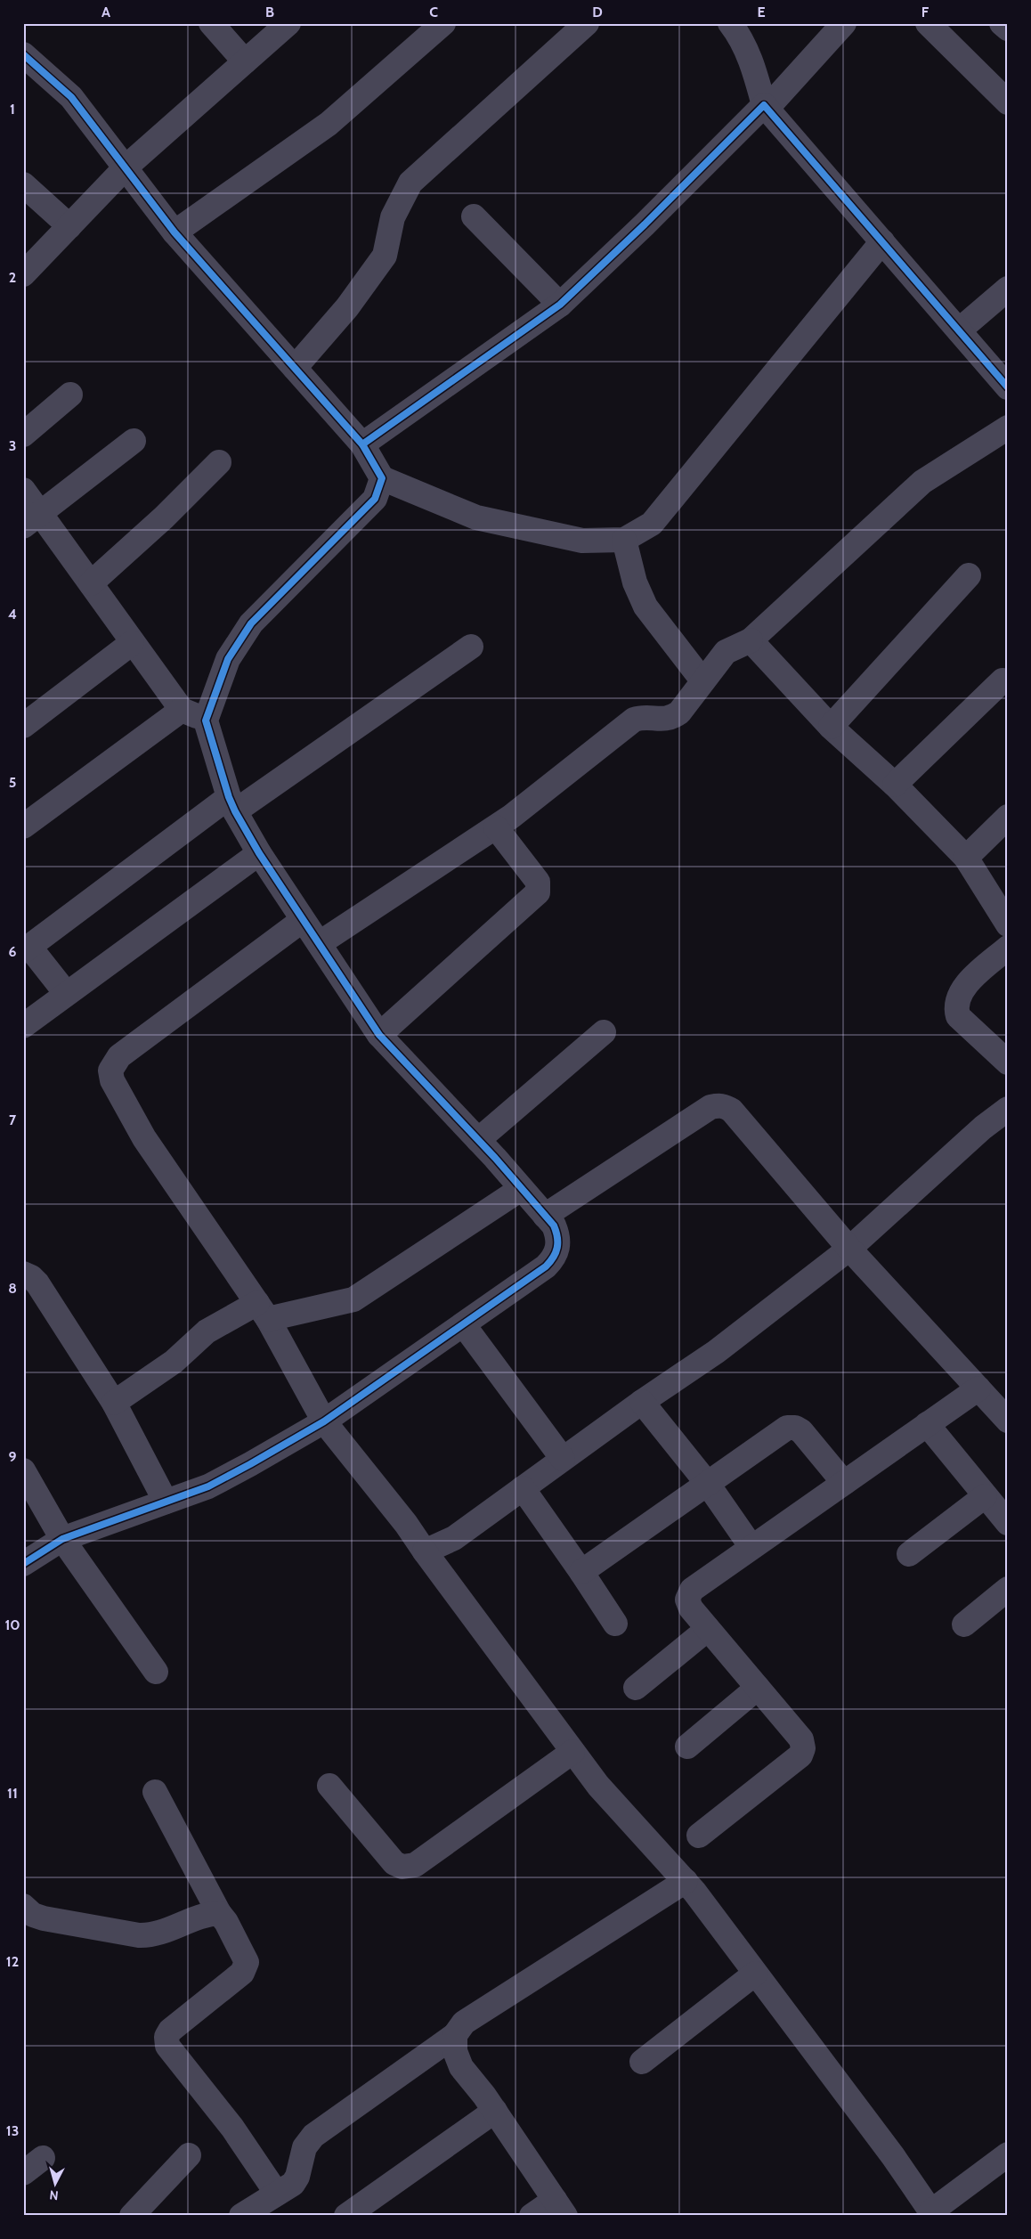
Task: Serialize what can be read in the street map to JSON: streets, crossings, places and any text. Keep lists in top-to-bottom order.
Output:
{
  "north": "bottom",
  "grid": {
    "columns": [
      "A",
      "B",
      "C",
      "D",
      "E",
      "F"
    ],
    "rows": [
      "1",
      "2",
      "3",
      "4",
      "5",
      "6",
      "7",
      "8",
      "9",
      "10",
      "11",
      "12",
      "13"
    ]
  }
}
